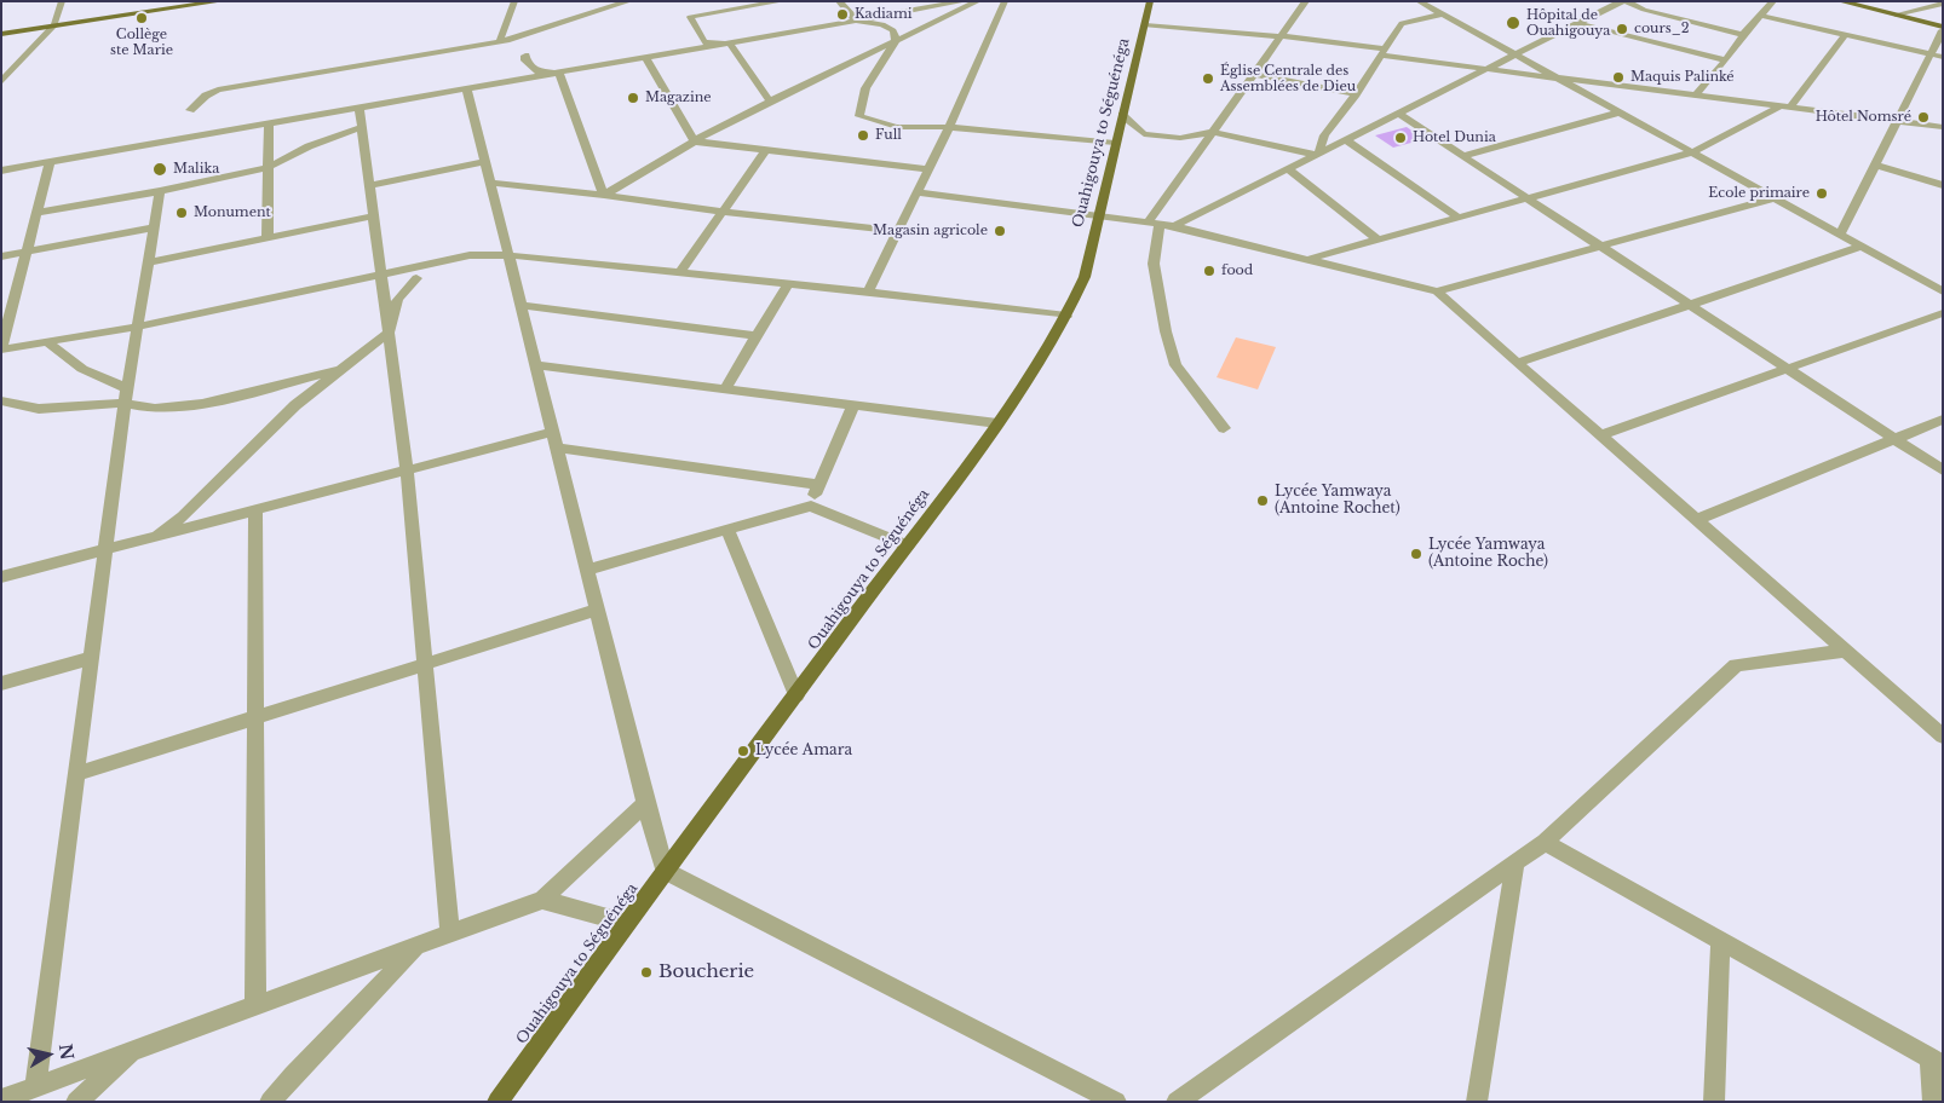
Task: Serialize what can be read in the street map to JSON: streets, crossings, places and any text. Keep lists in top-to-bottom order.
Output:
{
  "streets": {
    "main road": ["Ouahigouya to Séguénéga"]
  },
  "places": [
    "Kadiami",
    "Collège ste Marie",
    "Hôpital de Ouahigouya",
    "cours_2",
    "Maquis Palinké",
    "Église Centrale des Assemblées de Dieu",
    "Magazine",
    "Hôtel Nomsré",
    "Full",
    "Hotel Dunia",
    "Malika",
    "Ecole primaire",
    "Monument",
    "Magasin agricole",
    "food",
    "Lycée Yamwaya (Antoine Rochet)",
    "Lycée Yamwaya (Antoine Roche)",
    "Lycée Amara",
    "Boucherie"
  ],
  "north": "right"
}
